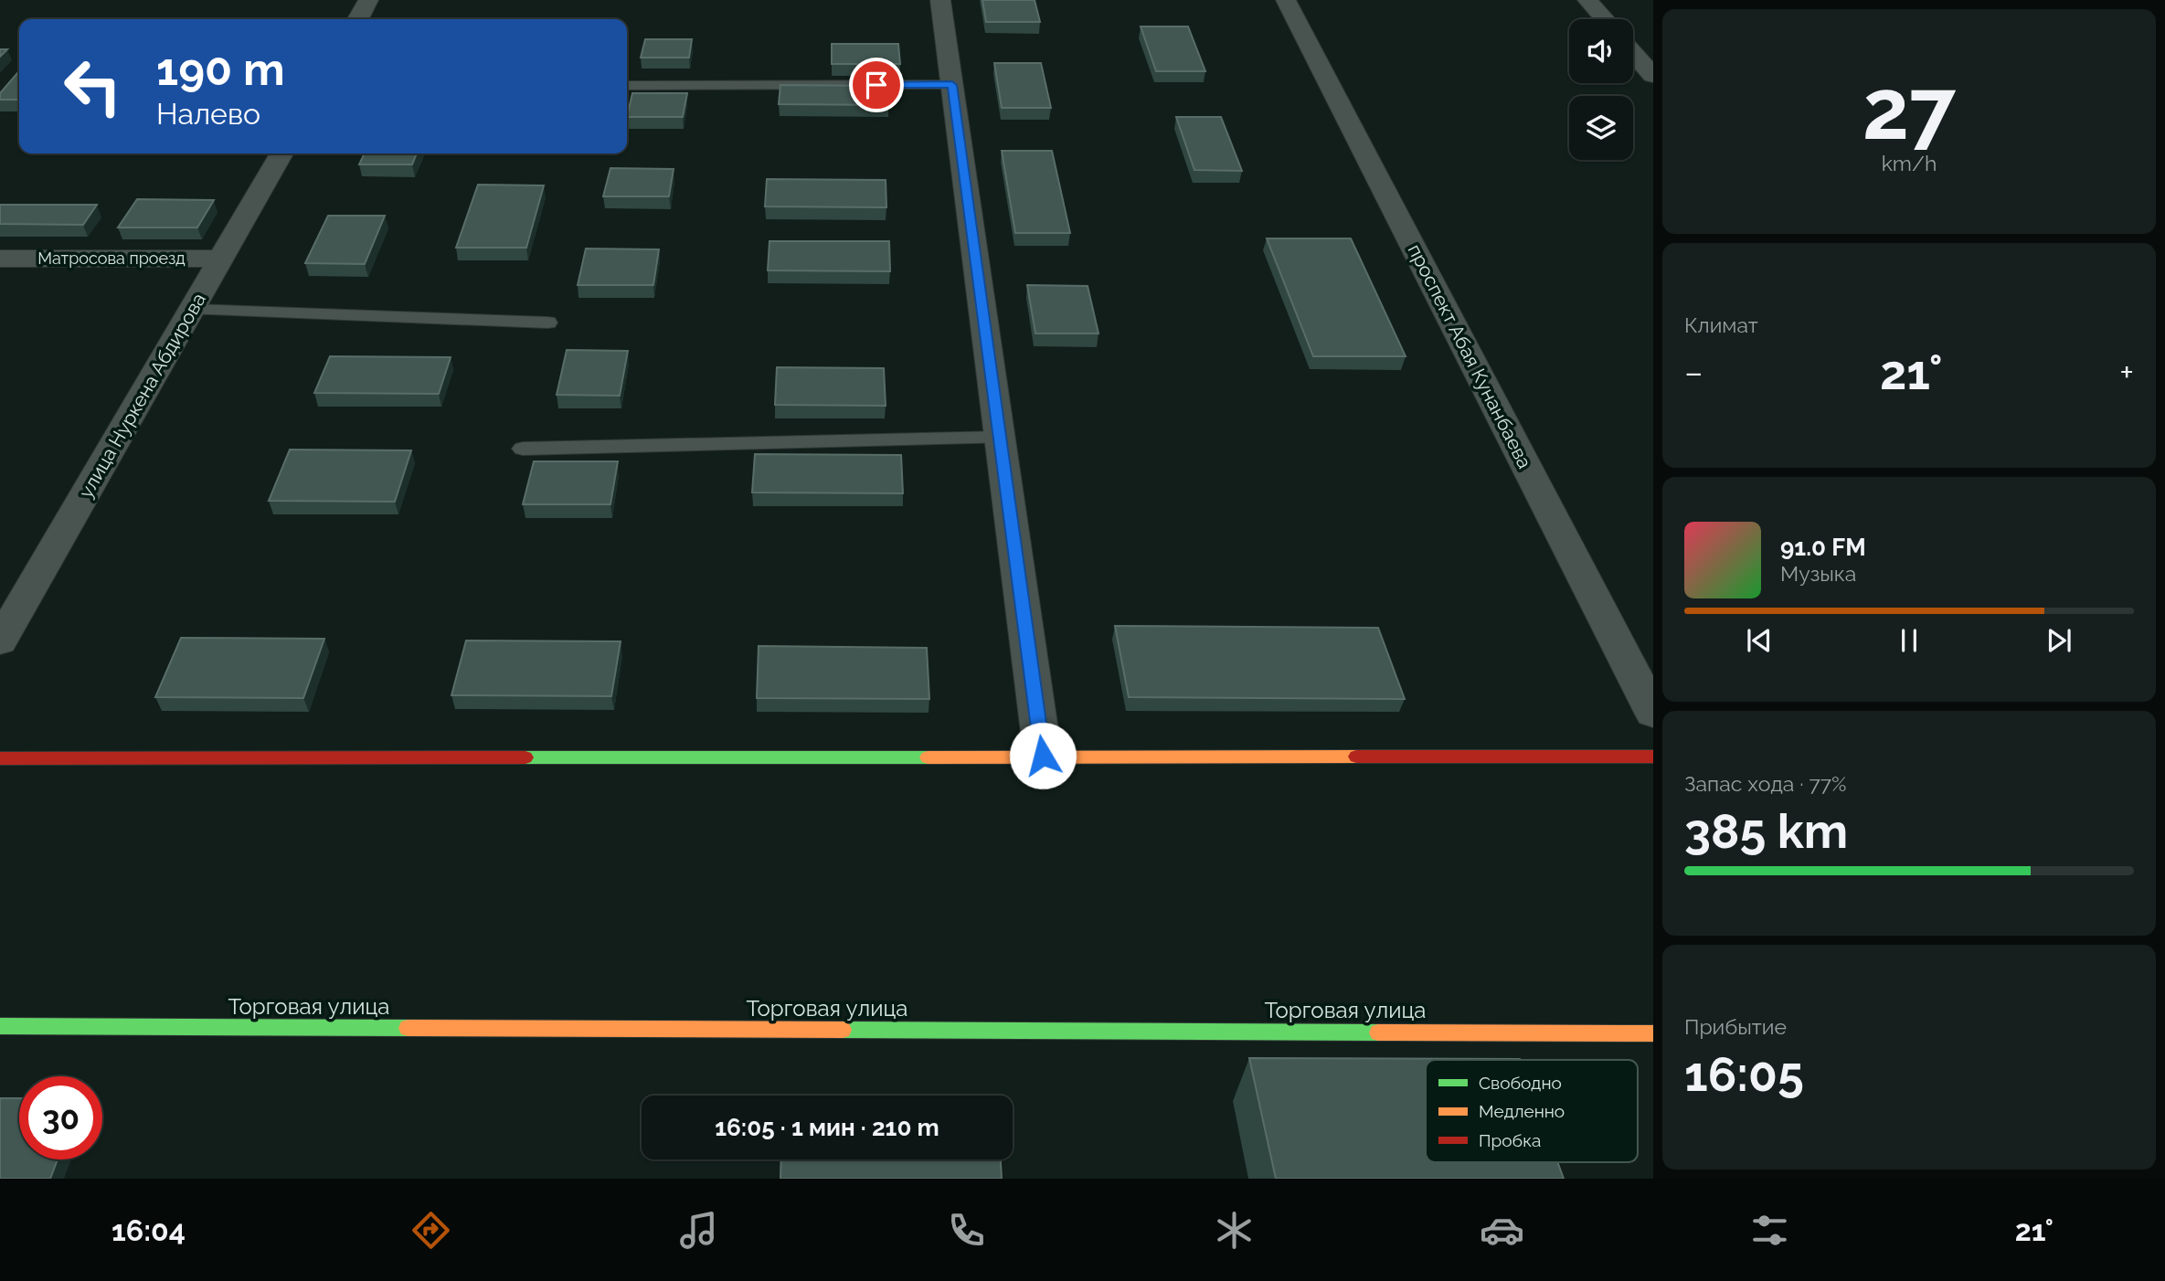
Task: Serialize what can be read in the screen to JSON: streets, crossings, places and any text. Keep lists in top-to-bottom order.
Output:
{
  "streets": {
    "street": [
      "Матросова проезд",
      "проспект Абая Кунанбаева",
      "улица Нуркена Абдирова",
      "Торговая улица"
    ]
  },
  "crossings": [
    ["Матросова проезд", "улица Нуркена Абдирова"]
  ],
  "legend": ["Свободно", "Медленно", "Пробка"],
  "page": {
    "tile": [
      ["27", "km/h"],
      "Климат",
      ["Запас хода · 77%", "385 km"],
      ["Прибытие", "16:05"]
    ],
    "turn": ["190 m", "Налево"],
    "heat": ["−", "21°", "+"],
    "song": ["91.0 FM", "Музыка"],
    "limit": "30",
    "trip": "16:05 · 1 мин · 210 m",
    "tabs": ["16:04", "21°"]
  }
}
